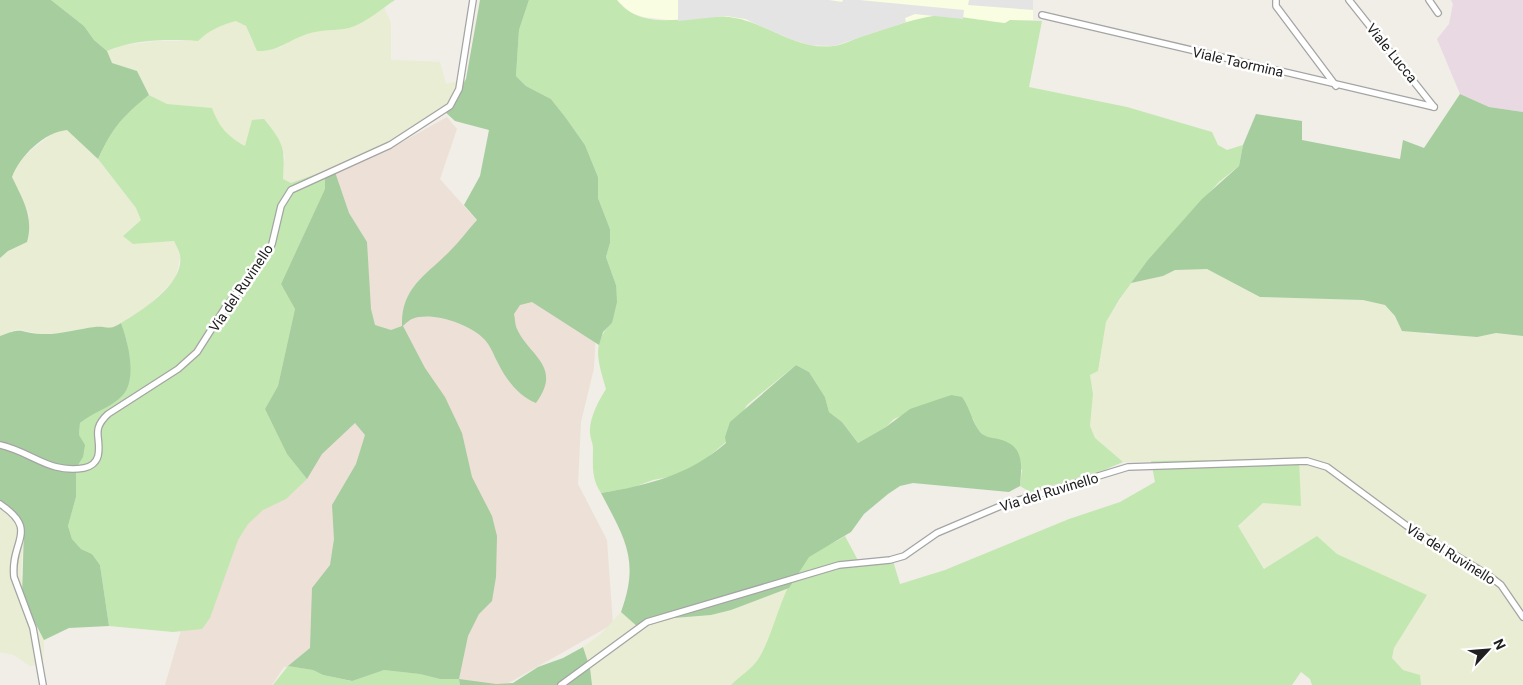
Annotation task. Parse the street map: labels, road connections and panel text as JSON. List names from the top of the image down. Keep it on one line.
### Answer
{"streets":{"street":["Viale Lucca","Viale Taormina","Via del Ruvinello"]},"crossings":[["Viale Lucca","Viale Taormina"]],"north":"top right"}
